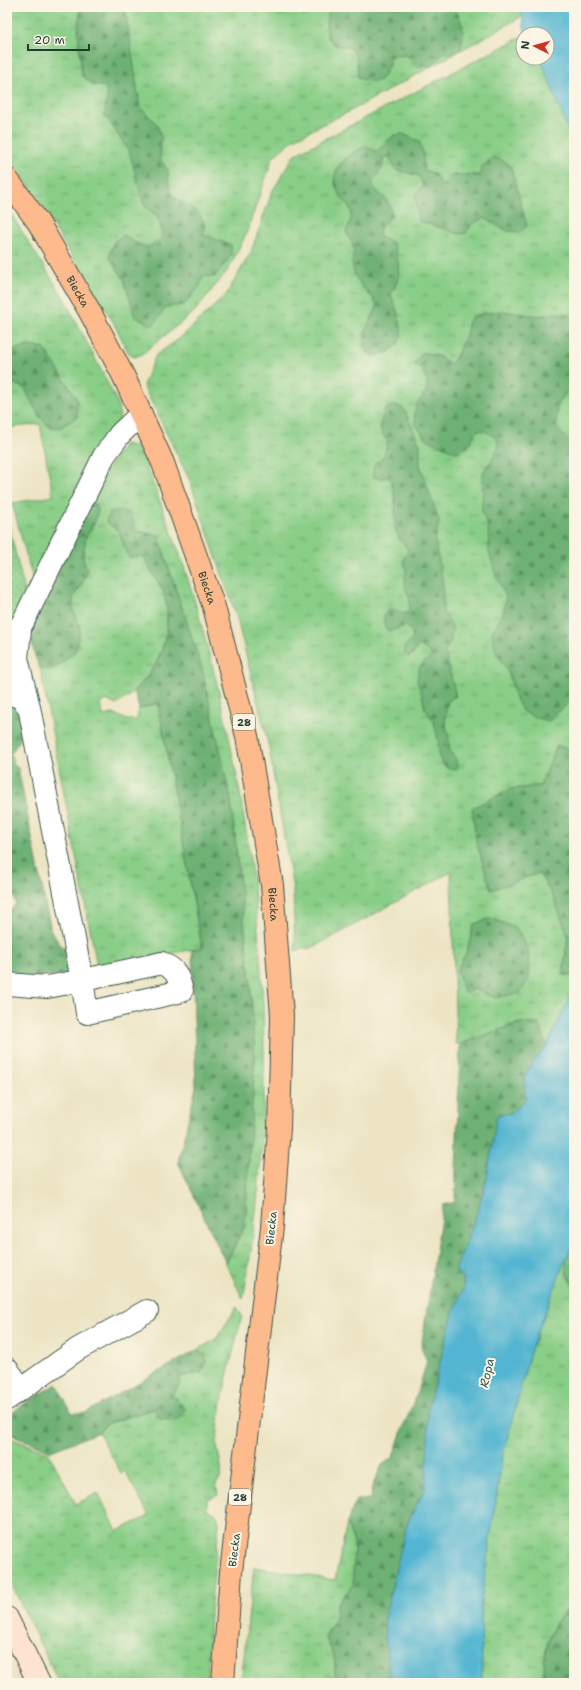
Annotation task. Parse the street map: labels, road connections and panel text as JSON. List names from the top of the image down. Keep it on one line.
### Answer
{"streets":{"main road":["Biecka","28"]},"water":["Ropa"],"scale_bar":"20 m","north":"left"}
